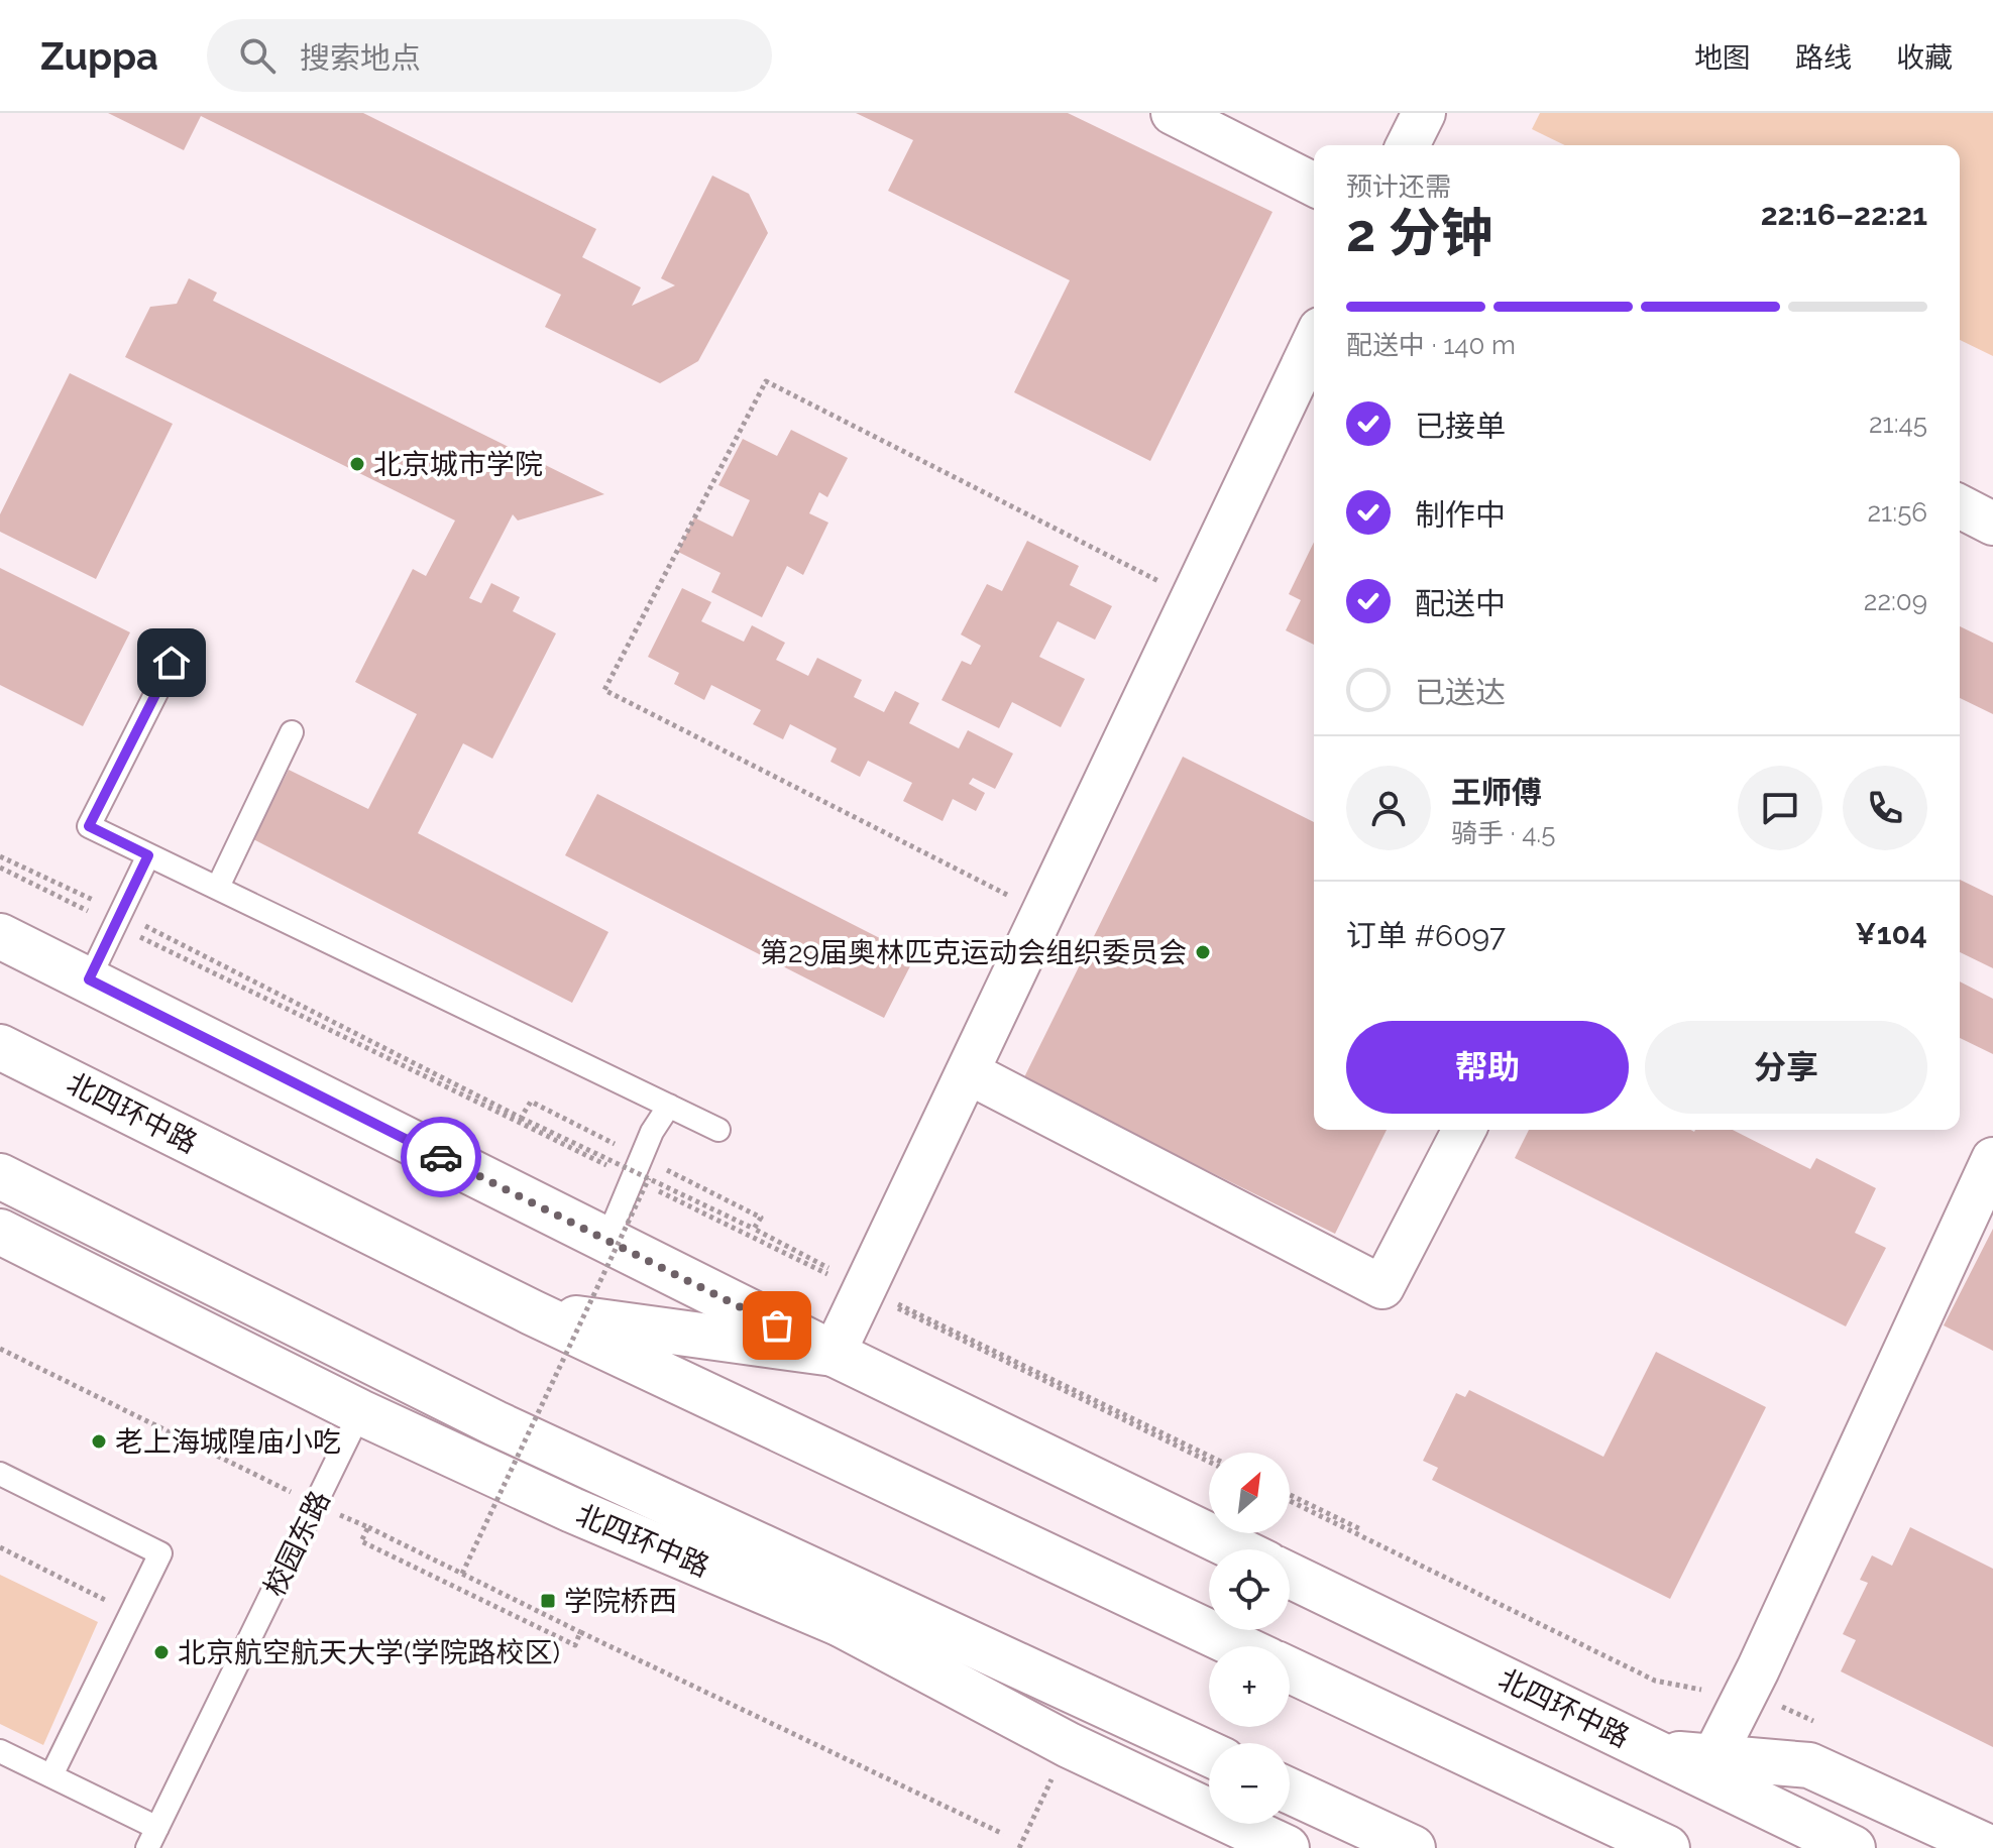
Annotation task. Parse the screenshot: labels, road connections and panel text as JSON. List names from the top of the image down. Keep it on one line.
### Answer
{"streets":{"main road":["北四环中路"],"lane":["校园东路"]},"crossings":[["北四环中路","校园东路"]],"places":{"other":["北京城市学院","第29届奥林匹克运动会组织委员会","老上海城隍庙小吃","北京航空航天大学(学院路校区)"],"transit":["学院桥西"]},"north":"top right","page":{"header":"Zuppa","search":"搜索地点","nav":["地图","路线","收藏"],"heading":["2 分钟","预计还需","22:16–22:21"],"panel":["王师傅","骑手 · 4.5","订单 #6097","¥104"],"bar":"配送中 · 140 m","list":[["已接单","21:45"],["制作中","21:56"],["配送中","22:09"],"已送达"],"buttons":["帮助","分享"],"map_buttons":["+","−"]}}
